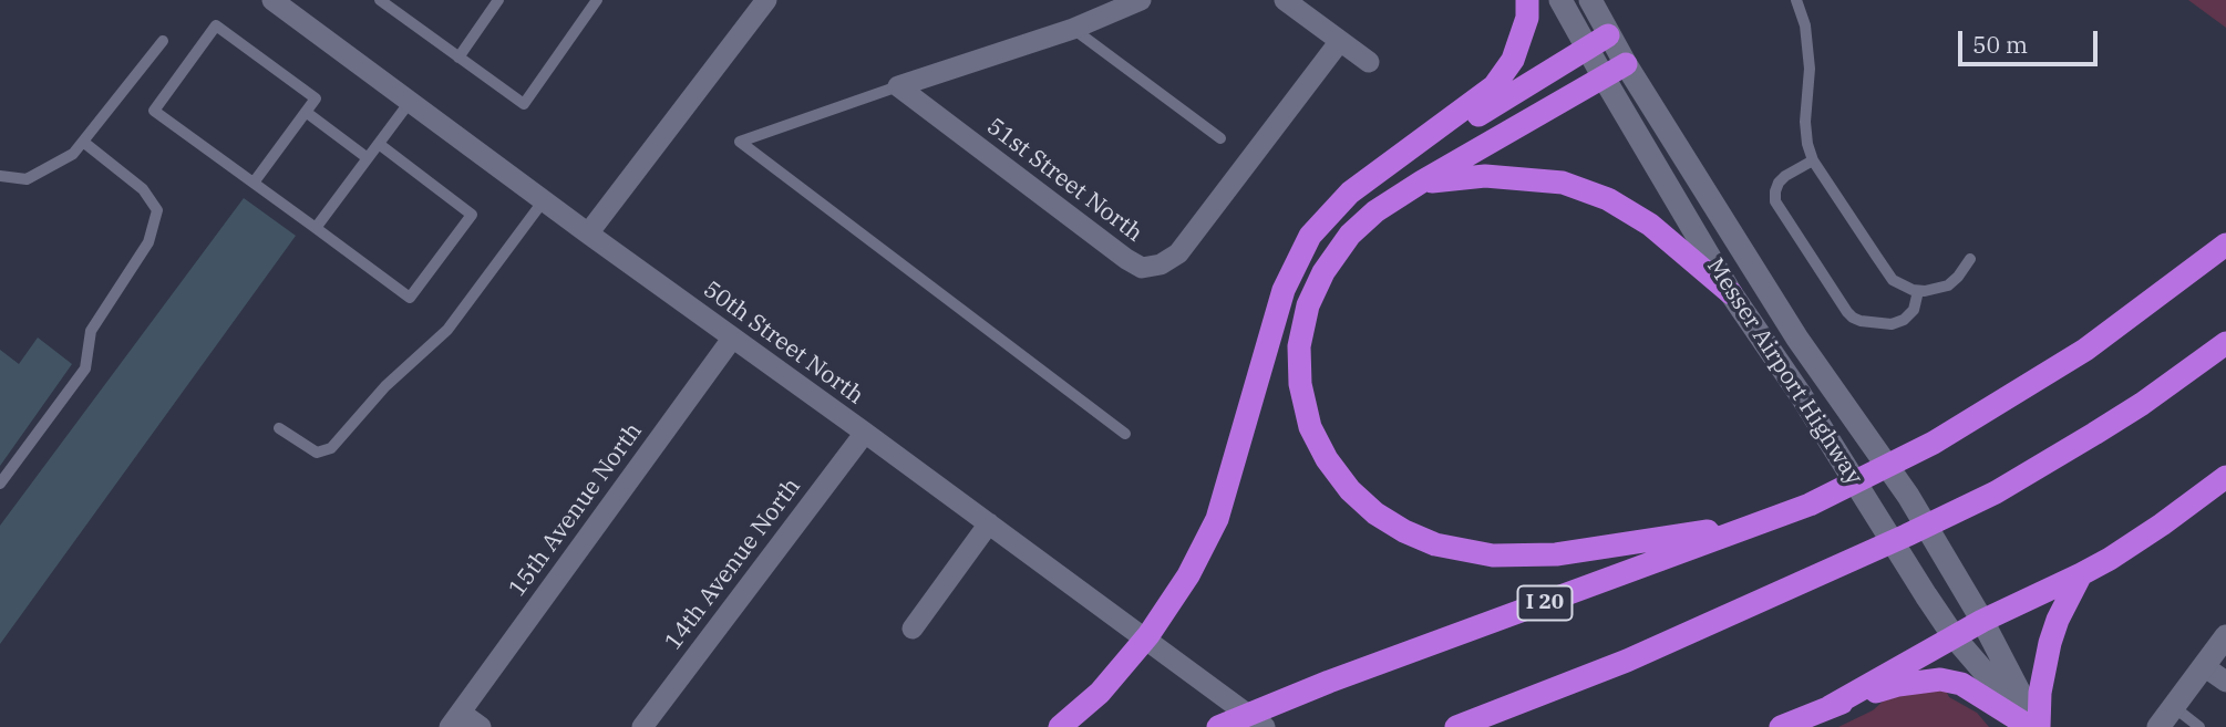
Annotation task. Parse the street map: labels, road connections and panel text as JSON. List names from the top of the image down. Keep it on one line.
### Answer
{"streets":{"highway":["I 20"],"main road":["Messer Airport Highway"],"street":["51st Street North","50th Street North","15th Avenue North","14th Avenue North"]},"crossings":[["50th Street North","15th Avenue North"],["50th Street North","14th Avenue North"]],"scale_bar":"50 m"}
